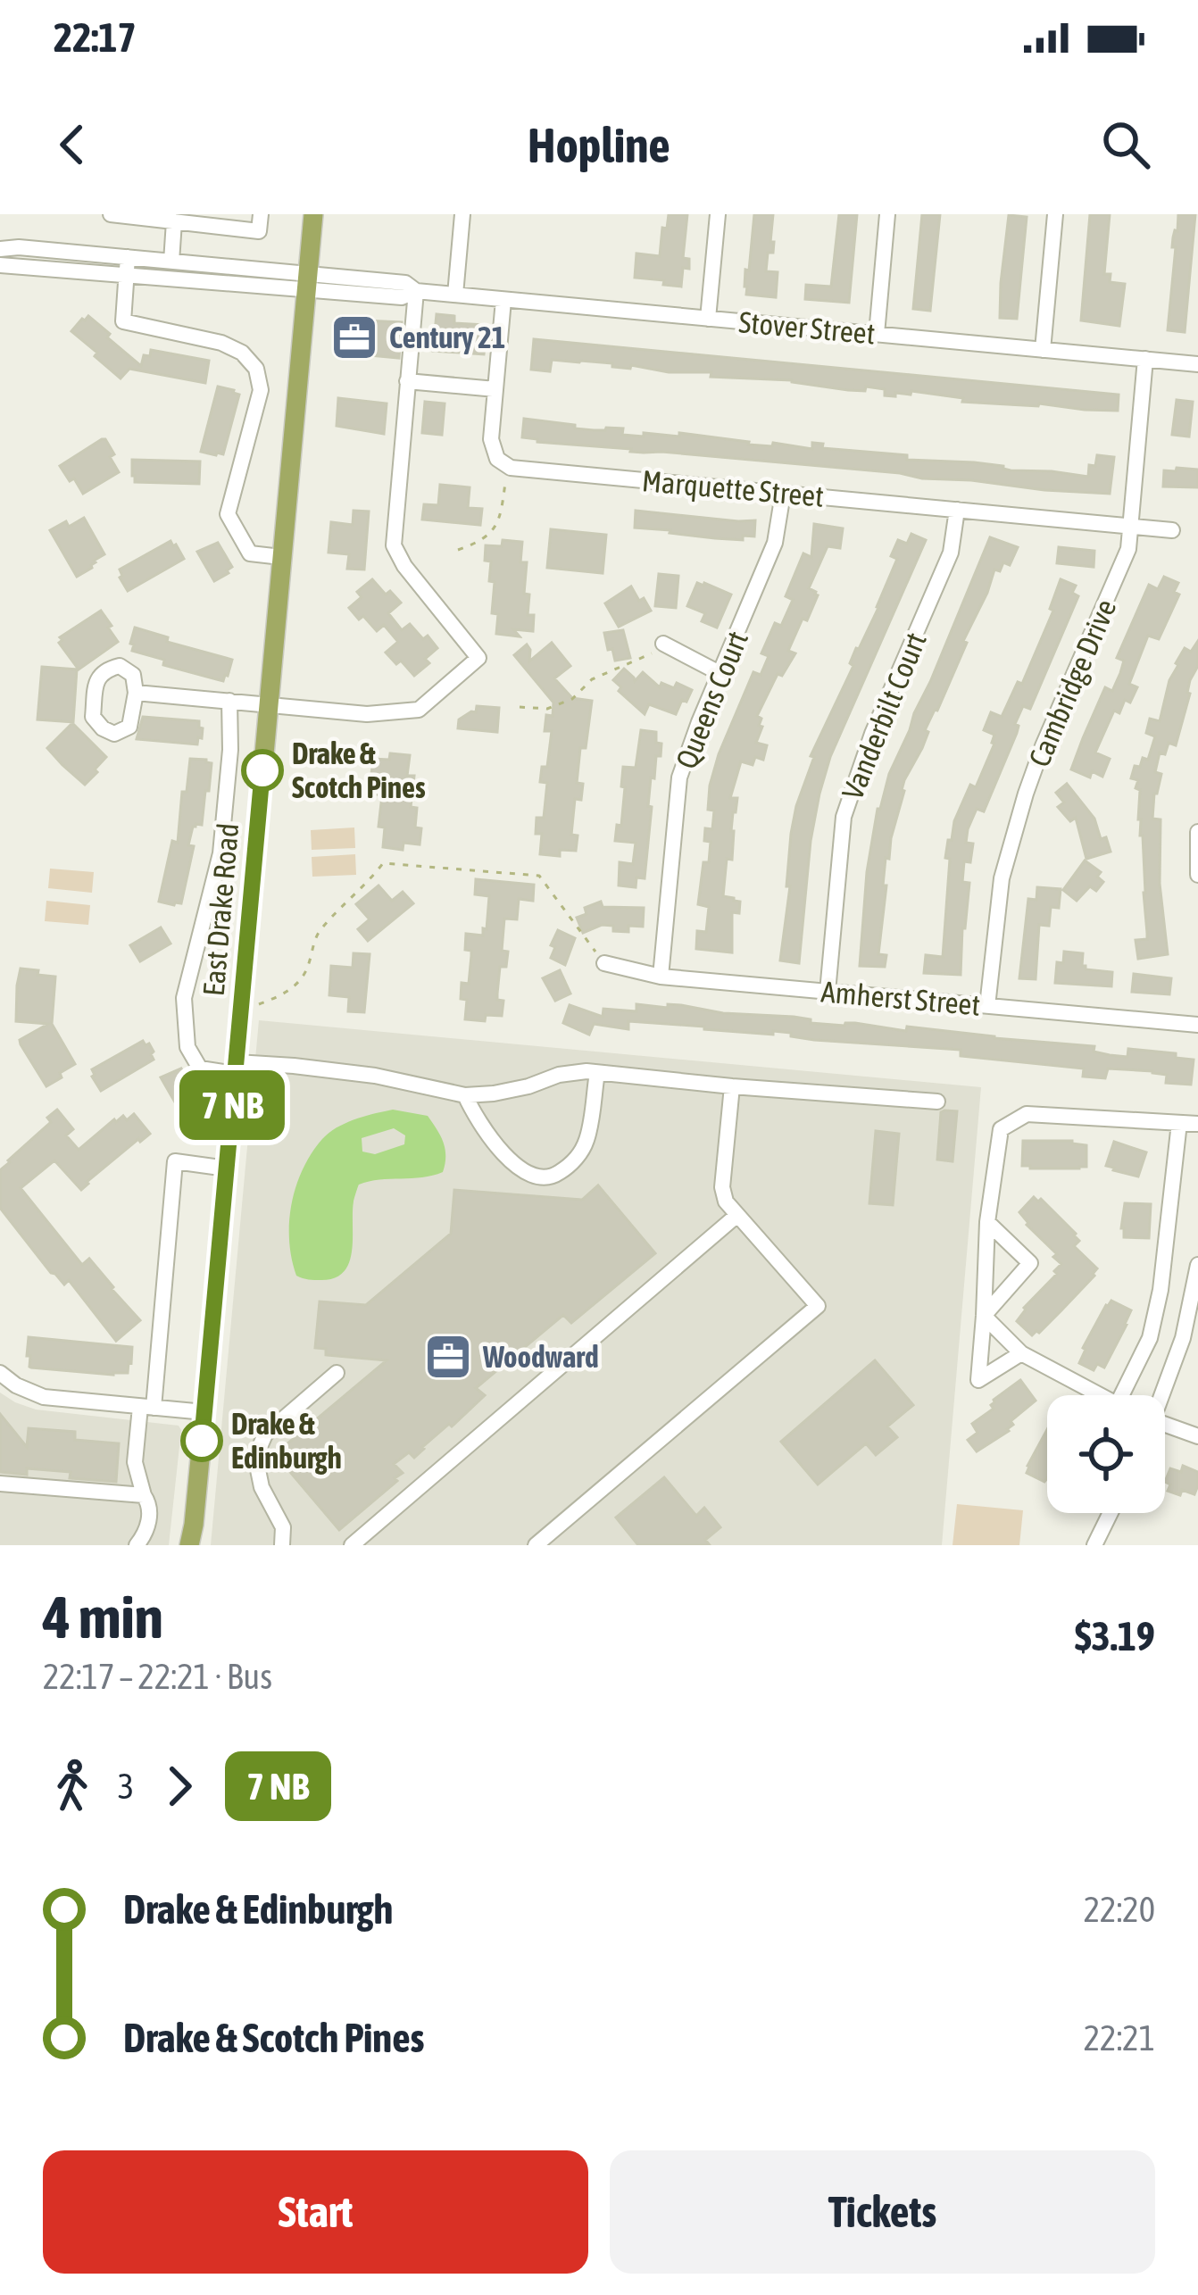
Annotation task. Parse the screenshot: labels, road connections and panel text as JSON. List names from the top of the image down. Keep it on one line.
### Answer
{"streets":{"main road":["East Drake Road"],"street":["Stover Street","Marquette Street","Cambridge Drive","Queens Court","Vanderbilt Court","Amherst Street"]},"crossings":[["Stover Street","Cambridge Drive"],["Stover Street","East Drake Road"],["Marquette Street","Cambridge Drive"],["Marquette Street","Queens Court"],["Marquette Street","Vanderbilt Court"],["Cambridge Drive","Amherst Street"],["Queens Court","Amherst Street"],["Vanderbilt Court","Amherst Street"]],"places":{"office":["Century 21","Woodward"],"other":["Drake & Scotch Pines","Drake & Edinburgh"]},"page":{"status":"22:17","header":"Hopline","on_map":"7 NB","heading":["4 min","22:17 – 22:21 · Bus","$3.19"],"legs":["3","7 NB"],"list":[{"name":"Drake & Edinburgh","value":"22:20"},{"name":"Drake & Scotch Pines","value":"22:21"}],"buttons":["Start","Tickets"]}}
